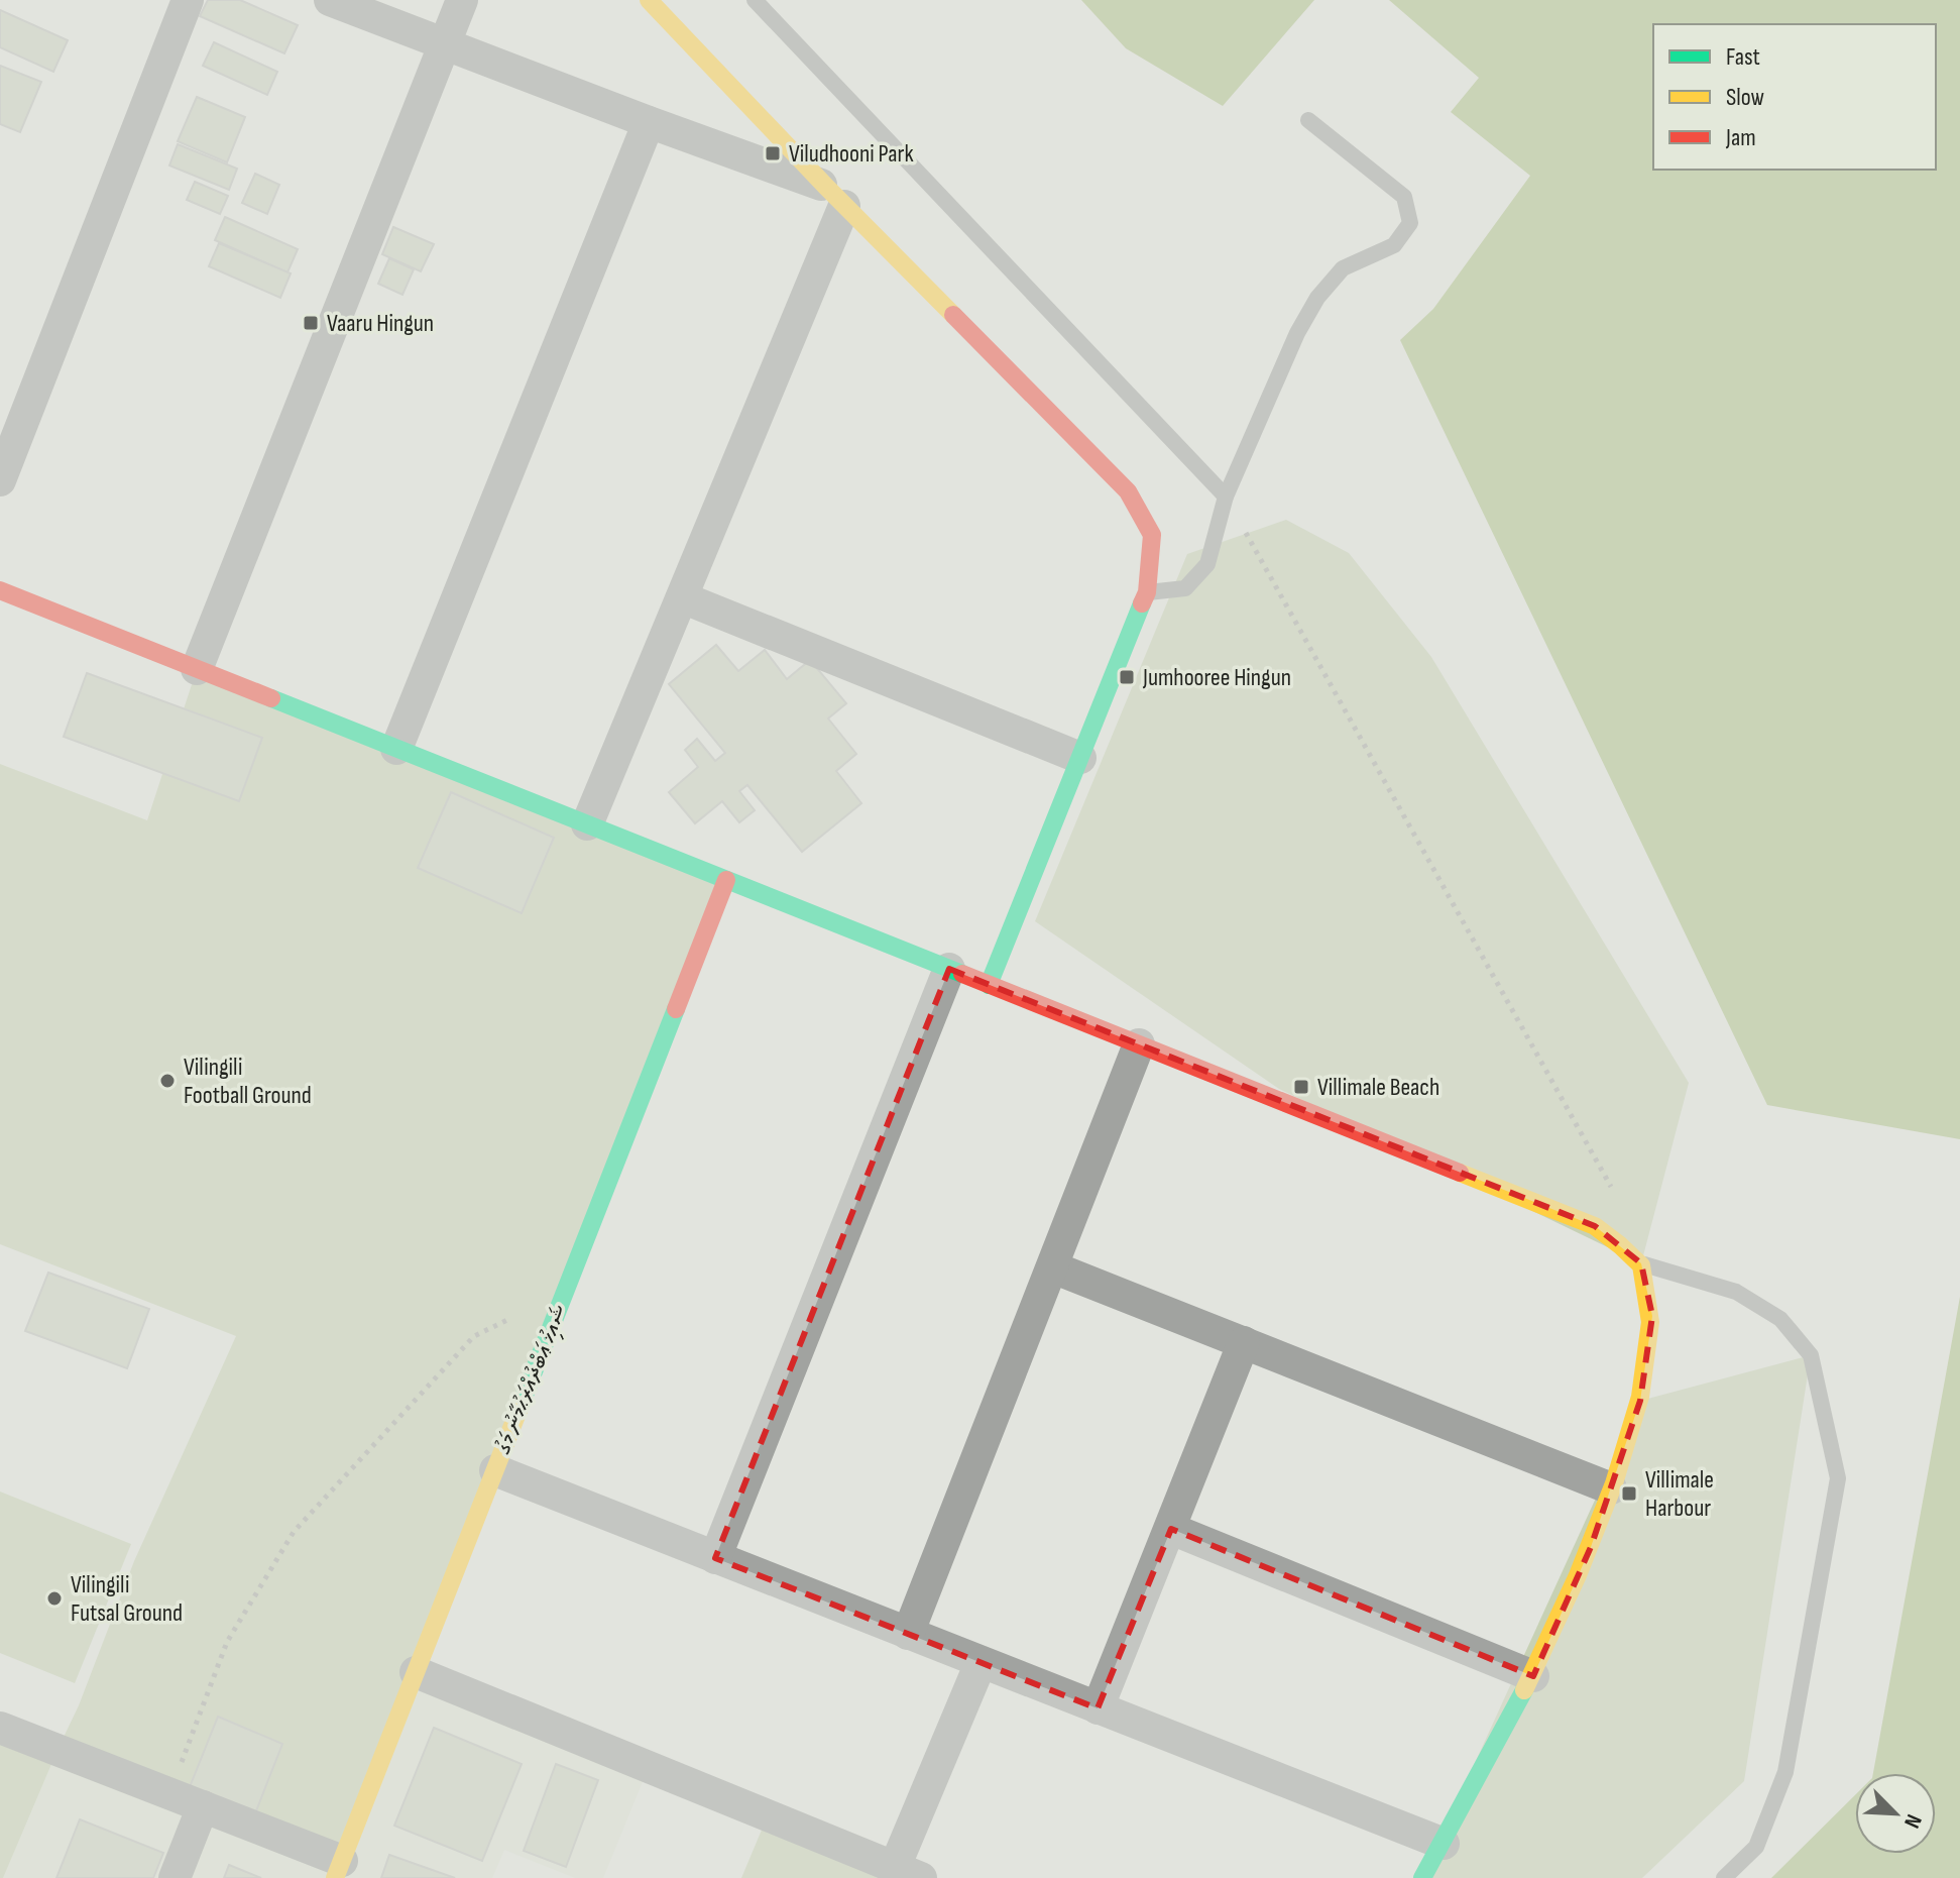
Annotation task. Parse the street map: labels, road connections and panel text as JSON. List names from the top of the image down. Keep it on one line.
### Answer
{"streets":{"street":["ޝައިިޚު ޢަބްދުއްރަޙުމާނު މަގު"]},"places":{"transit":["Viludhooni Park","Vaaru Hingun","Jumhooree Hingun","Villimale Beach","Villimale Harbour"],"other":["Vilingili Football Ground","Vilingili Futsal Ground"]},"legend":["Fast","Slow","Jam"],"north":"bottom right"}
